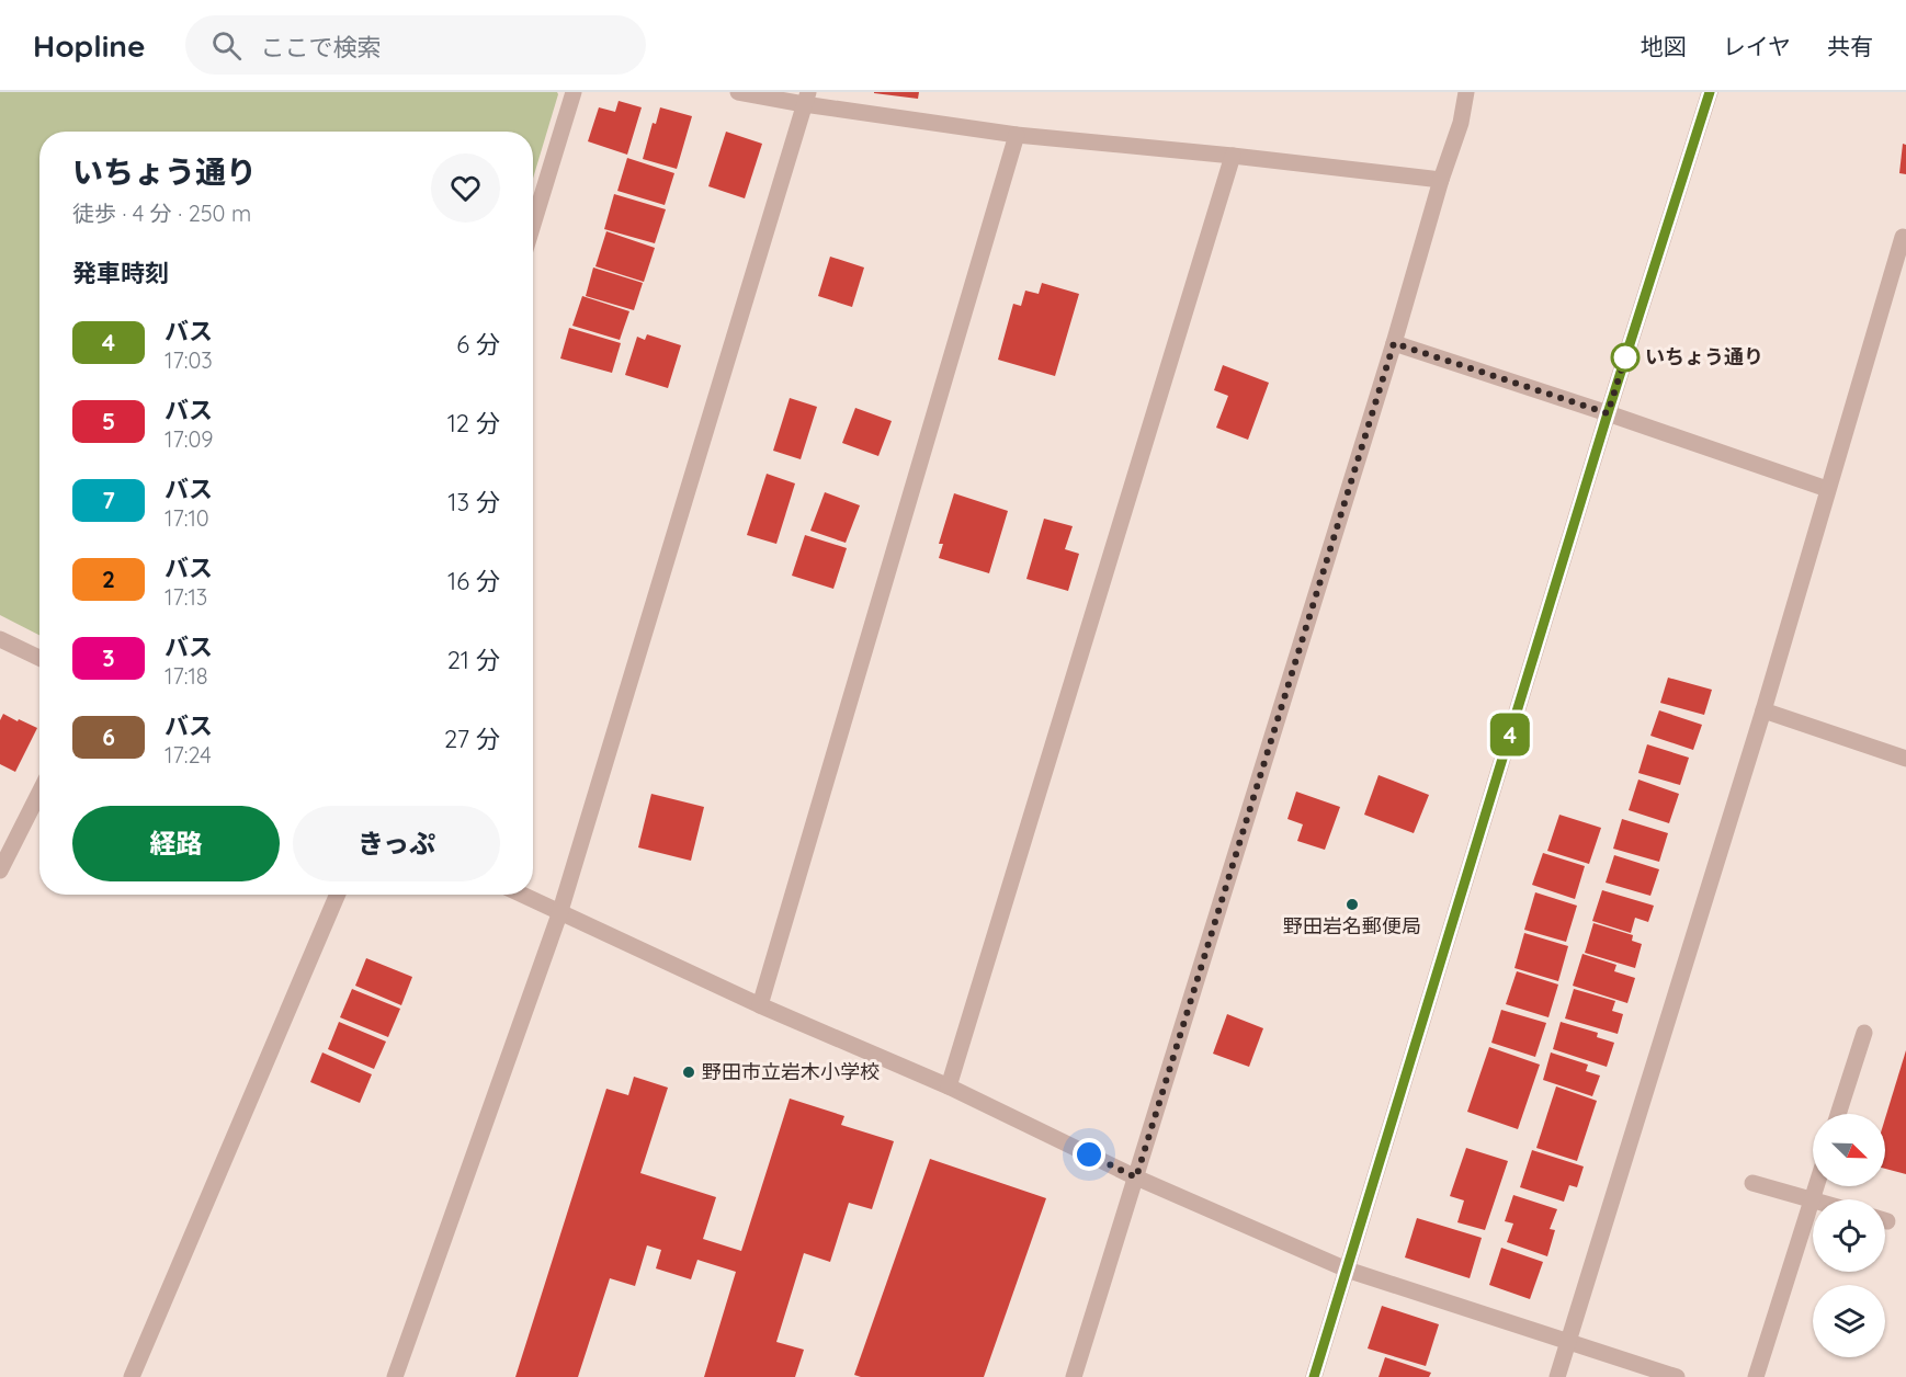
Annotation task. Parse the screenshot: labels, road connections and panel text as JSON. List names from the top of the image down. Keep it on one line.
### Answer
{"places":["いちょう通り","野田岩名郵便局","野田市立岩木小学校"],"lines":["bus line 4"],"north":"bottom right","page":{"header":"Hopline","search":"ここで検索","nav":["地図","レイヤ","共有"],"on_map":"4","heading":[["いちょう通り","徒歩 · 4 分 · 250 m"],"発車時刻"],"list":[{"mark":"4","name":"バス","note":"17:03","value":"6 分"},{"mark":"5","name":"バス","note":"17:09","value":"12 分"},{"mark":"7","name":"バス","note":"17:10","value":"13 分"},{"mark":"2","name":"バス","note":"17:13","value":"16 分"},{"mark":"3","name":"バス","note":"17:18","value":"21 分"},{"mark":"6","name":"バス","note":"17:24","value":"27 分"}],"buttons":["経路","きっぷ"]}}
